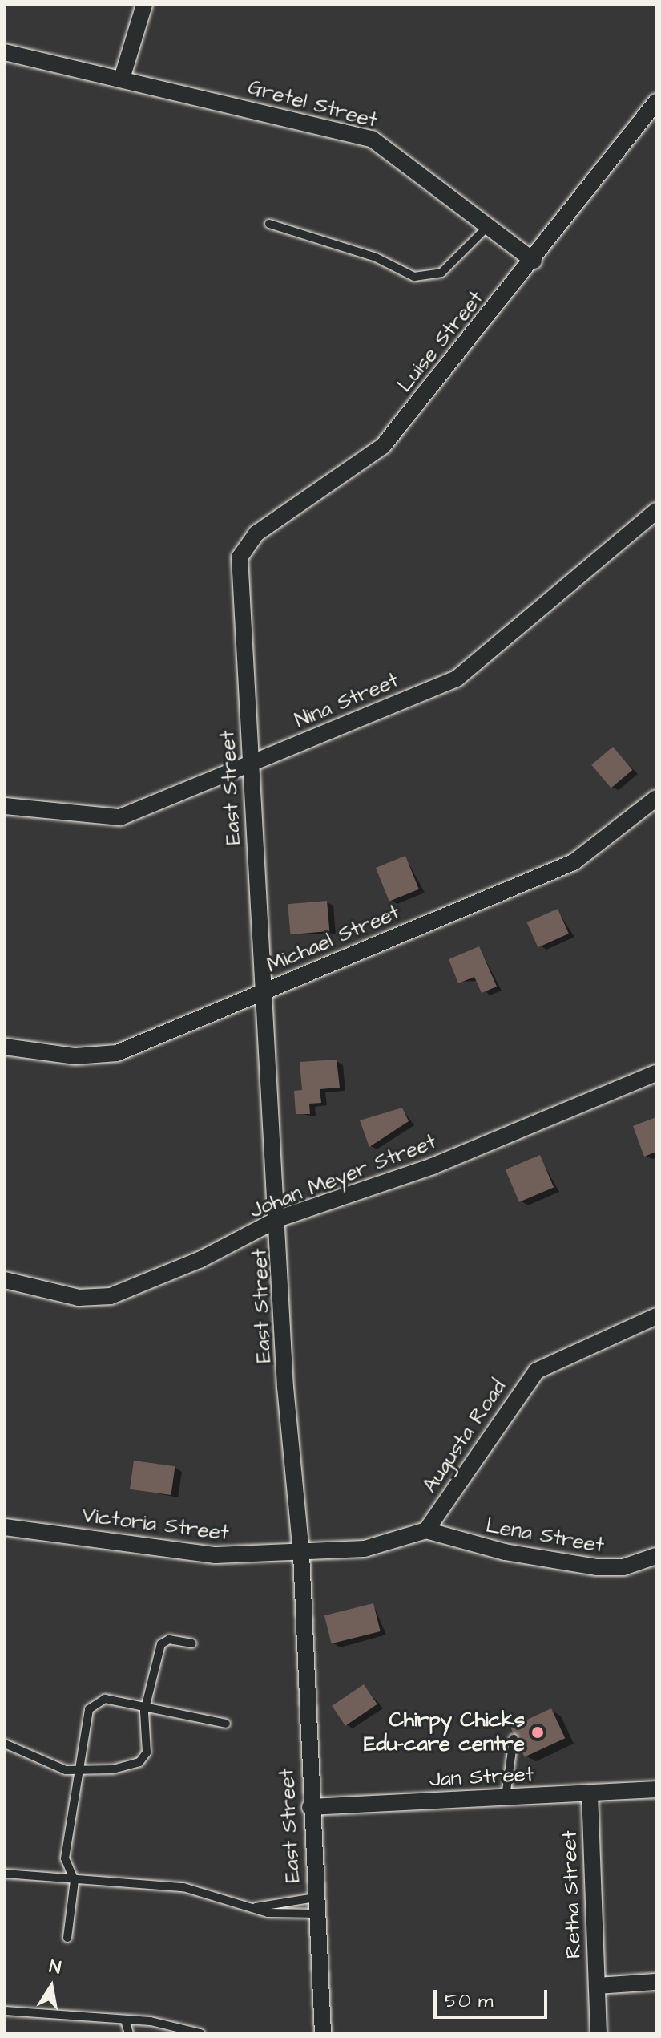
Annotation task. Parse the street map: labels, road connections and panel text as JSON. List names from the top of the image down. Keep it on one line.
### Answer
{"streets":{"street":["Gretel Street","Luise Street","Nina Street","East Street","Michael Street","Johan Meyer Street","Augusta Road","Victoria Street","Lena Street","Jan Street","Retha Street"]},"crossings":[["Gretel Street","Luise Street"],["Luise Street","East Street"],["Nina Street","East Street"],["East Street","Michael Street"],["East Street","Johan Meyer Street"],["East Street","Victoria Street"],["East Street","Jan Street"],["Augusta Road","Lena Street"],["Jan Street","Retha Street"]],"places":["Chirpy Chicks Edu-care centre"],"scale_bar":"50 m","north":"top"}
